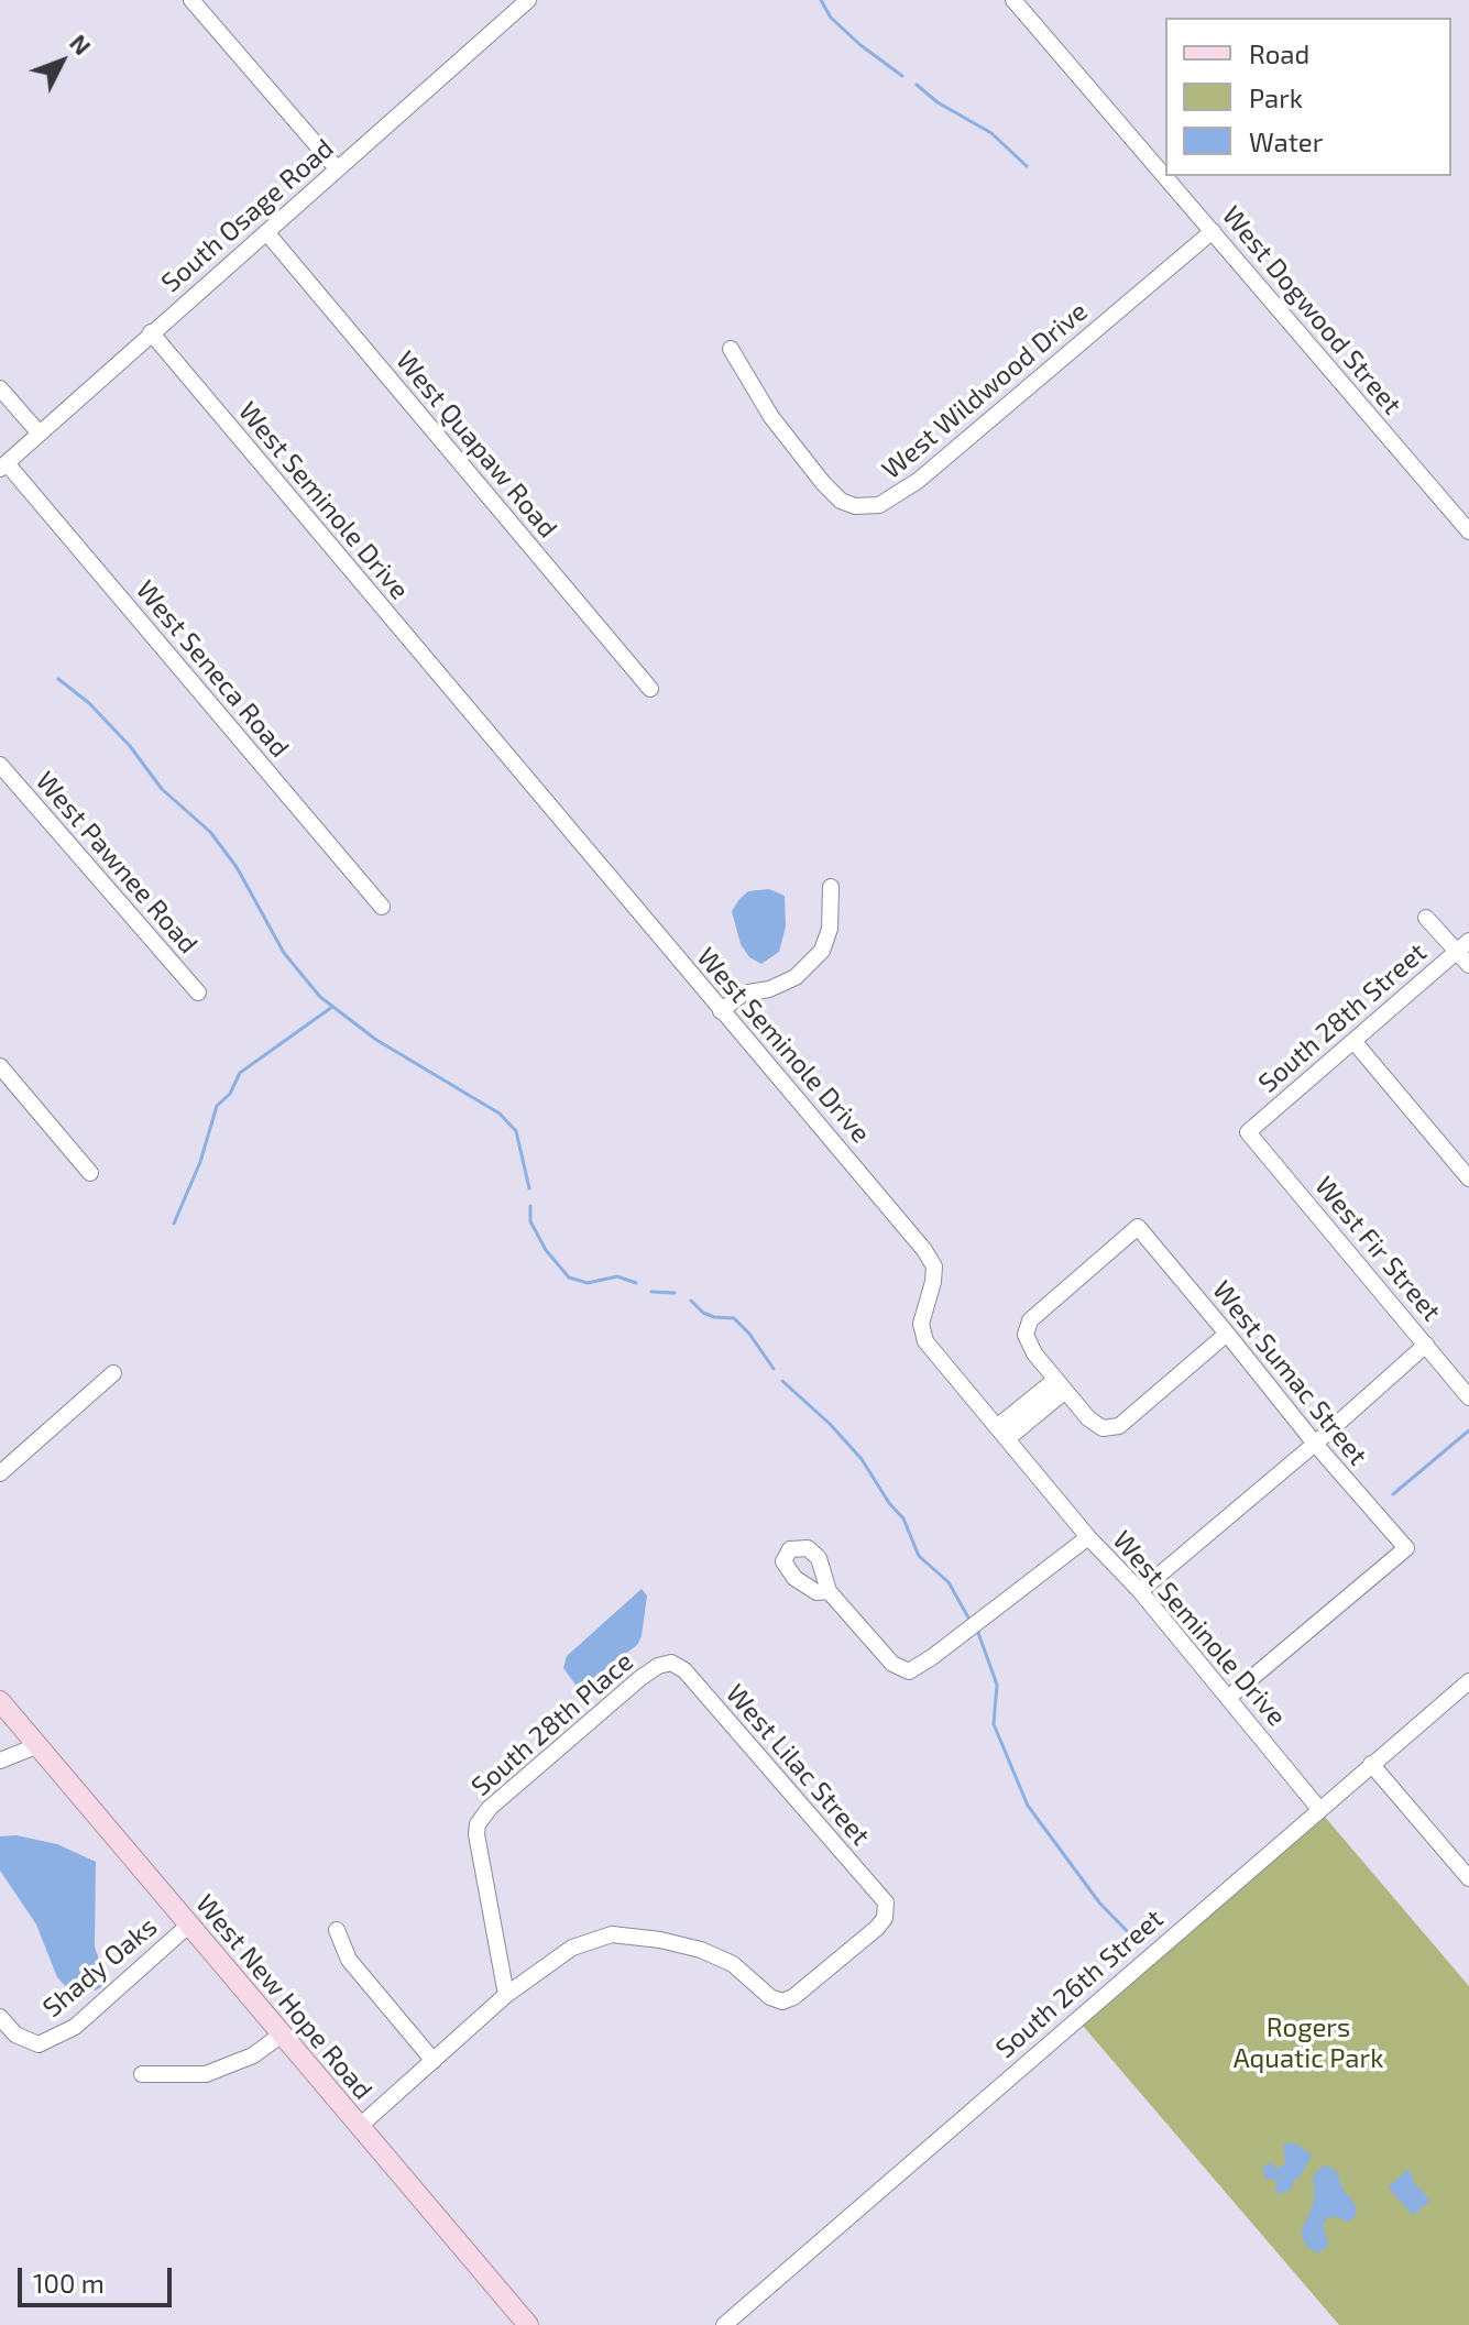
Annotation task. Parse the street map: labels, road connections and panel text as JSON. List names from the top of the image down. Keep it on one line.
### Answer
{"streets":{"main road":["West New Hope Road"],"street":["South Osage Road","West Dogwood Street","West Wildwood Drive","West Quapaw Road","West Seminole Drive","West Seneca Road","West Pawnee Road","South 28th Street","West Fir Street","West Sumac Street","South 28th Place","West Lilac Street","Shady Oaks","South 26th Street"]},"crossings":[["South Osage Road","West Quapaw Road"],["South Osage Road","West Seminole Drive"],["South Osage Road","West Seneca Road"],["West Dogwood Street","West Wildwood Drive"],["West Seminole Drive","West Sumac Street"],["West Seminole Drive","South 26th Street"],["South 28th Street","West Fir Street"],["South 28th Place","West Lilac Street"],["Shady Oaks","West New Hope Road"]],"parks":["Rogers Aquatic Park"],"legend":["Road","Park","Water"],"scale_bar":"100 m","north":"top right"}
